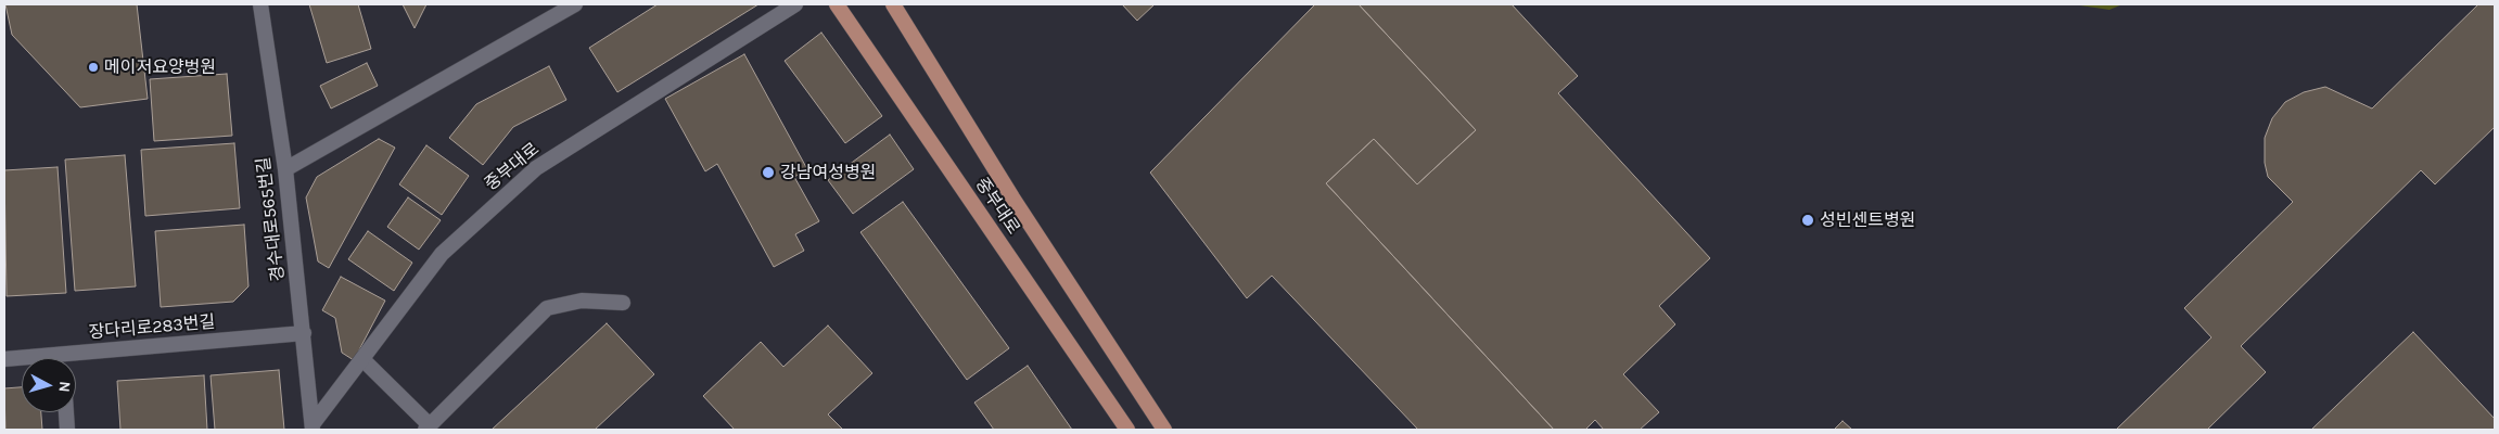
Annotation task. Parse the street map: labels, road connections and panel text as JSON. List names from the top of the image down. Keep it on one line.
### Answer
{"streets":{"main road":["중부대로"],"street":["경수대로565번길","장다리로283번길"]},"crossings":[["중부대로","경수대로565번길"],["경수대로565번길","장다리로283번길"]],"places":["메이저요양벙원","강남여성병원","성빈센트병원"],"north":"right"}
